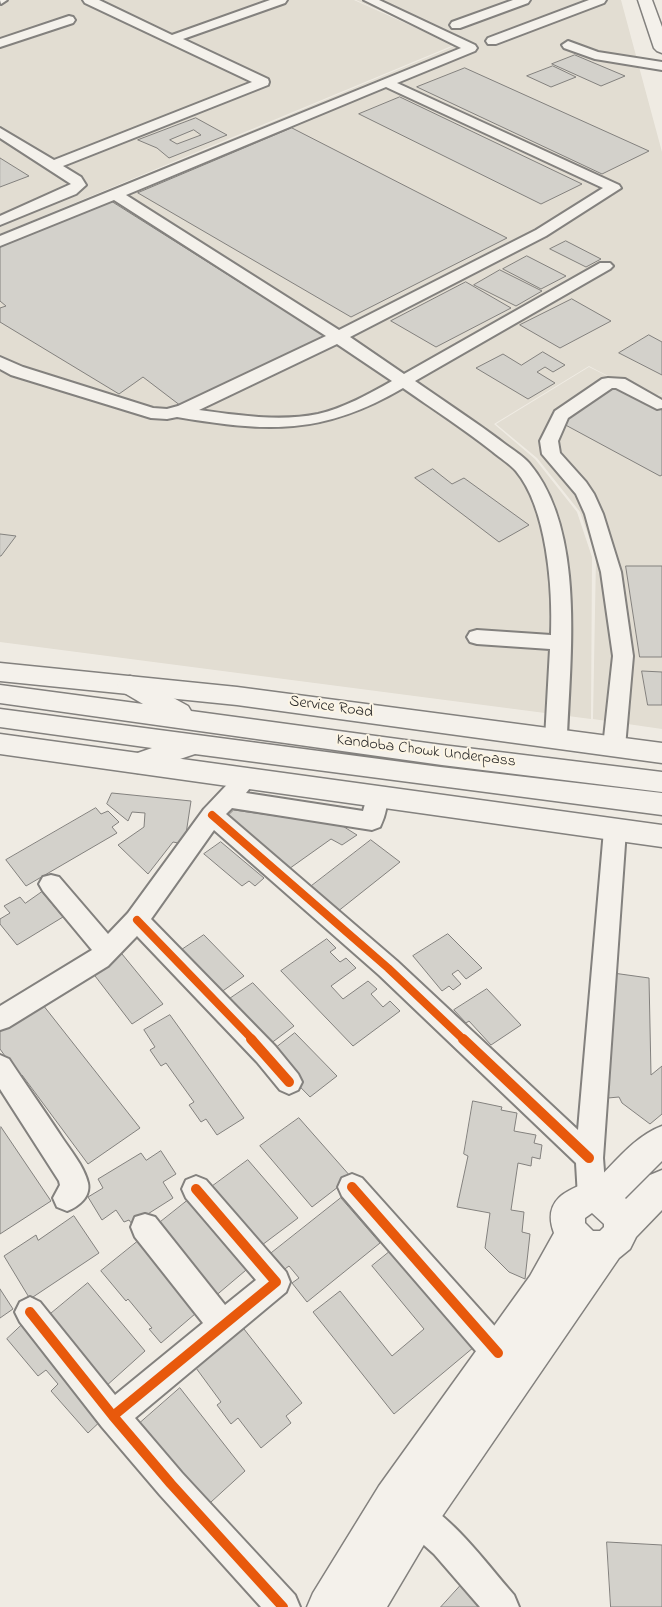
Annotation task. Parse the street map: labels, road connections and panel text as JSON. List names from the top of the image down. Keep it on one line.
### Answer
{"streets":{"main road":["Service Road","Kandoba Chowk Underpass"]}}
